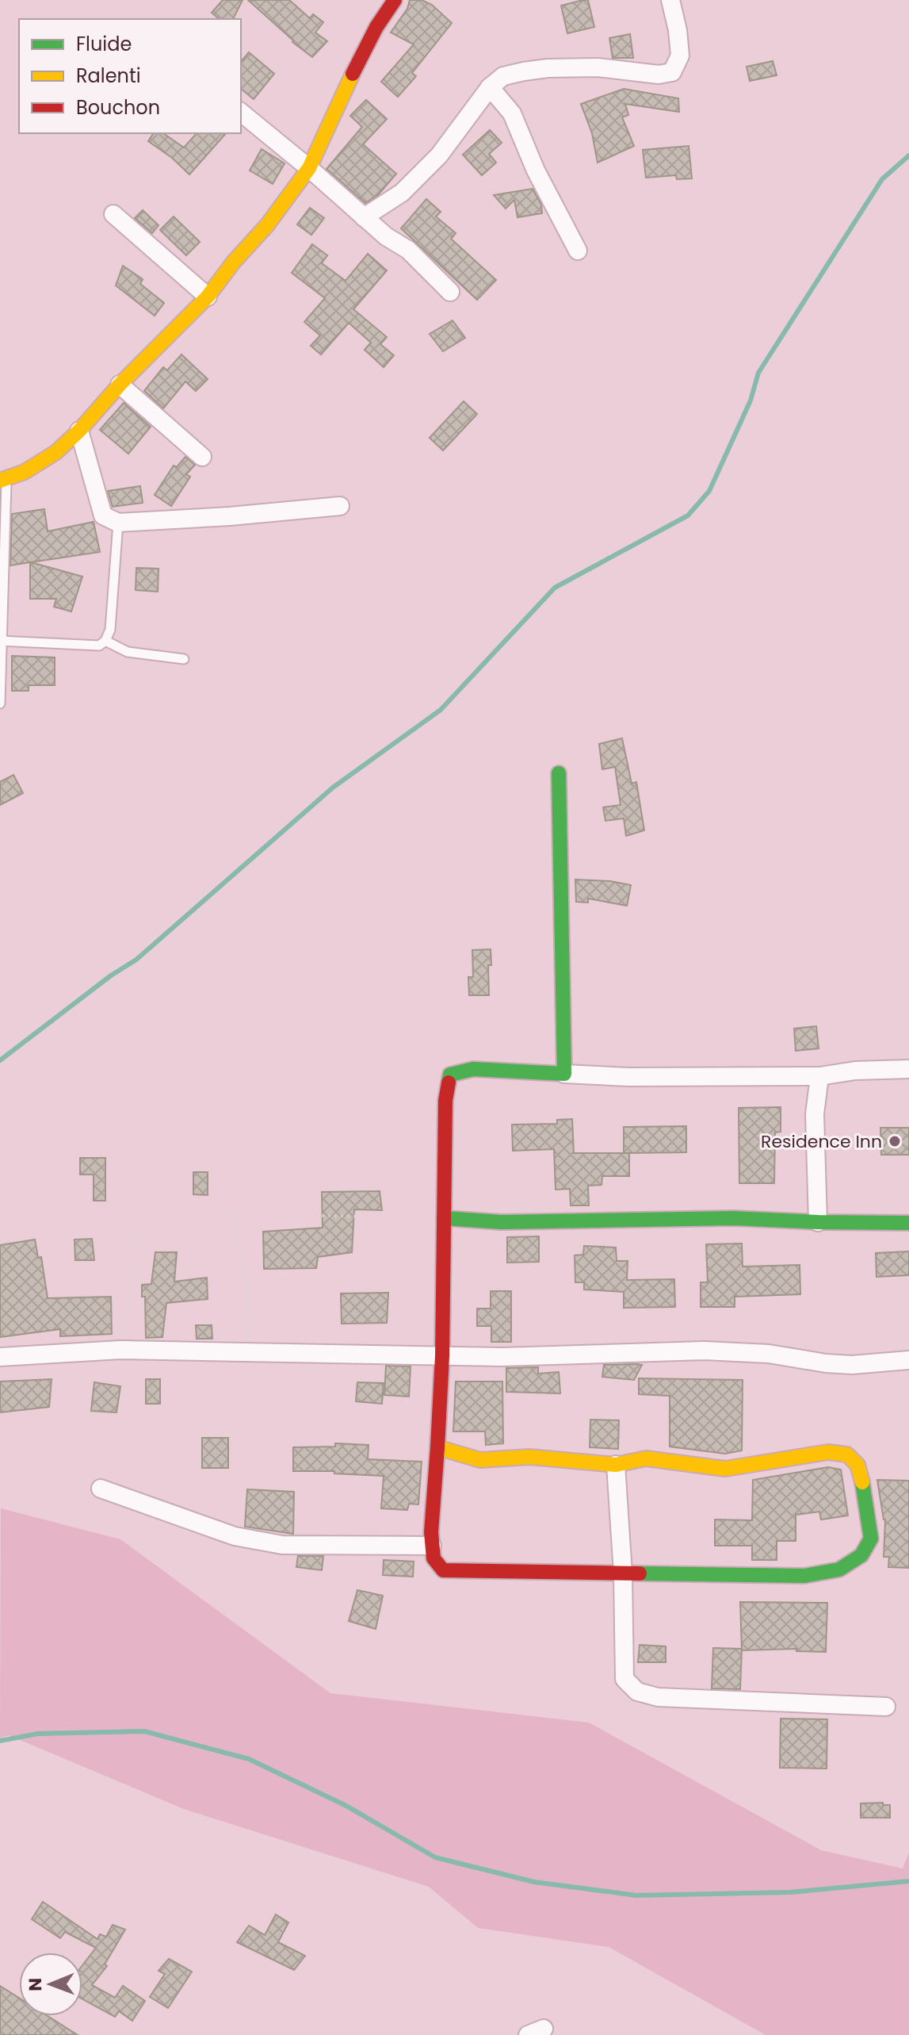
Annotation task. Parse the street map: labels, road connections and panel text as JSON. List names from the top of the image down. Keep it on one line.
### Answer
{"places":["Residence Inn"],"legend":["Fluide","Ralenti","Bouchon"],"north":"left"}
